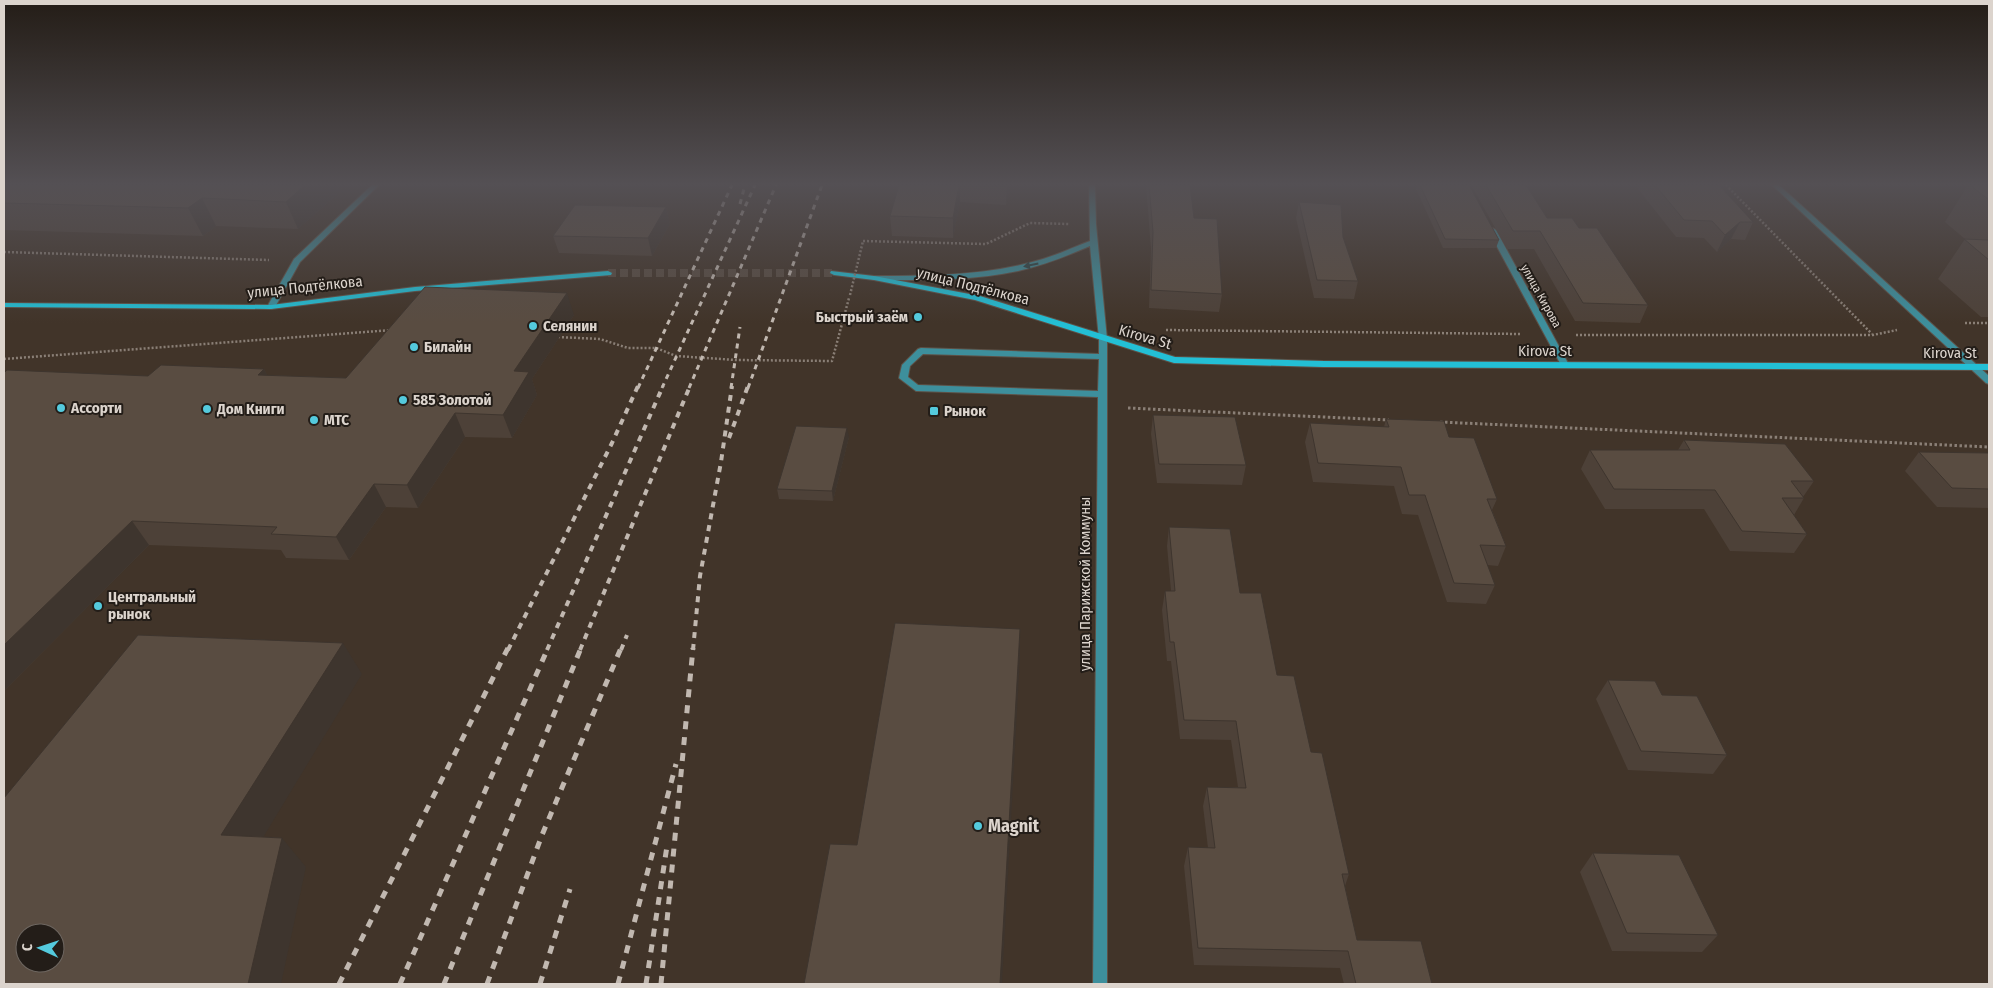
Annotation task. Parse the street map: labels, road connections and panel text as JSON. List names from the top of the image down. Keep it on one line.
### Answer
{"streets":{"main road":["улица Подтёлкова","Kirova St"],"street":["улица Кирова","улица Парижской Коммуны"]},"crossings":[["улица Подтёлкова","Kirova St"],["улица Подтёлкова","улица Парижской Коммуны"],["улица Кирова","Kirova St"],["Kirova St","улица Парижской Коммуны"]],"places":{"other":["Быстрый заём","Селянин","Билайн","585 Золотой","Ассорти","Дом Книги","МТС","Центральный рынок","Magnit"],"transit":["Рынок"]},"north":"left"}
